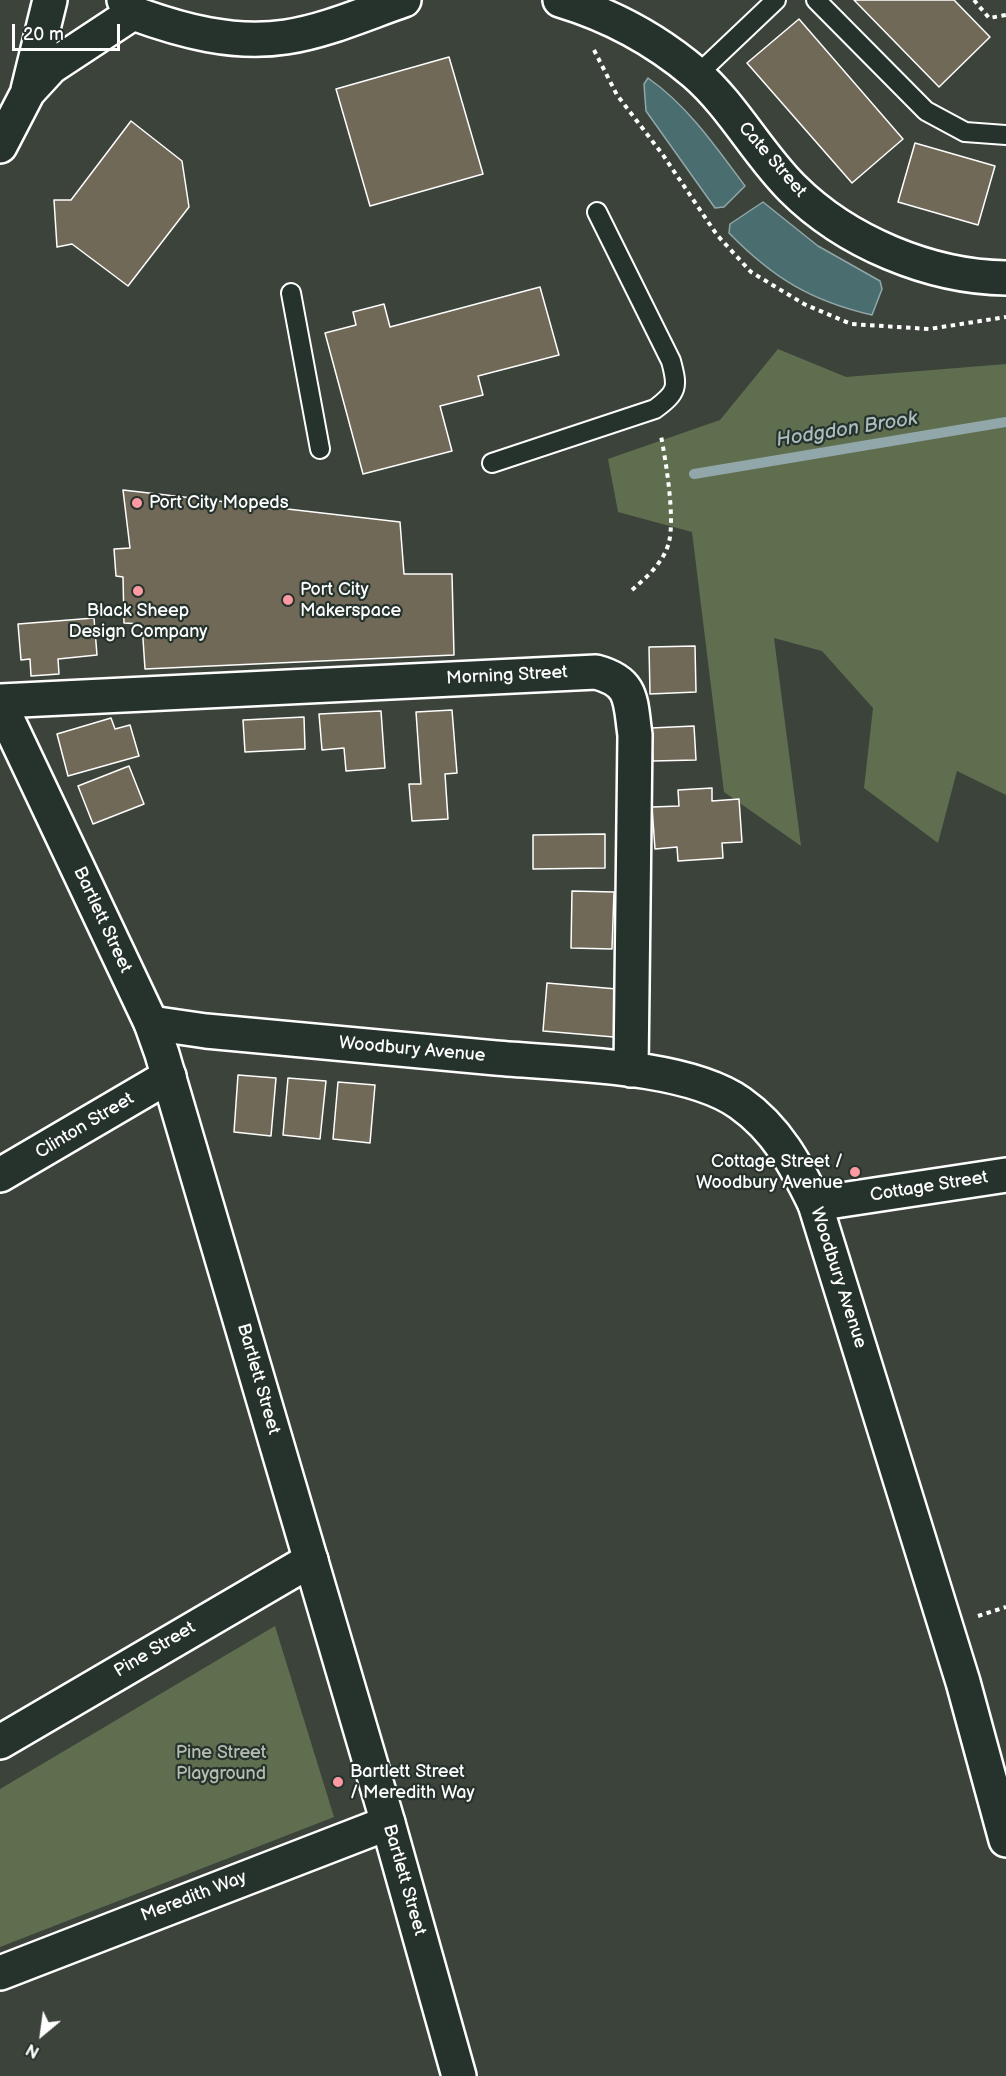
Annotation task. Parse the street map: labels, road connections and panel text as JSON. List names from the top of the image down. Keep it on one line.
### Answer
{"streets":{"street":["Cate Street","Morning Street","Bartlett Street","Woodbury Avenue","Clinton Street","Cottage Street","Pine Street","Meredith Way"]},"crossings":[["Morning Street","Bartlett Street"],["Morning Street","Woodbury Avenue"],["Bartlett Street","Woodbury Avenue"],["Bartlett Street","Clinton Street"],["Bartlett Street","Pine Street"],["Bartlett Street","Meredith Way"],["Woodbury Avenue","Cottage Street"]],"water":["Hodgdon Brook"],"parks":["Pine Street Playground"],"places":["Port City Mopeds","Black Sheep Design Company","Port City Makerspace","Cottage Street / Woodbury Avenue","Bartlett Street / Meredith Way"],"scale_bar":"20 m","north":"bottom left"}
